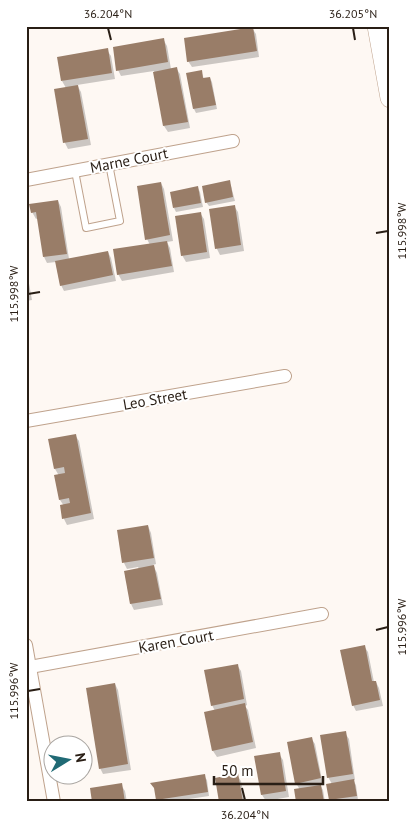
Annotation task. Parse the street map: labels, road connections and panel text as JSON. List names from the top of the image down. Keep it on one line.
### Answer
{"streets":{"street":["Marne Court","Leo Street","Karen Court"]},"scale_bar":"50 m","north":"right","coordinates":["36.204°N","36.205°N","115.998°W","115.996°W"]}
